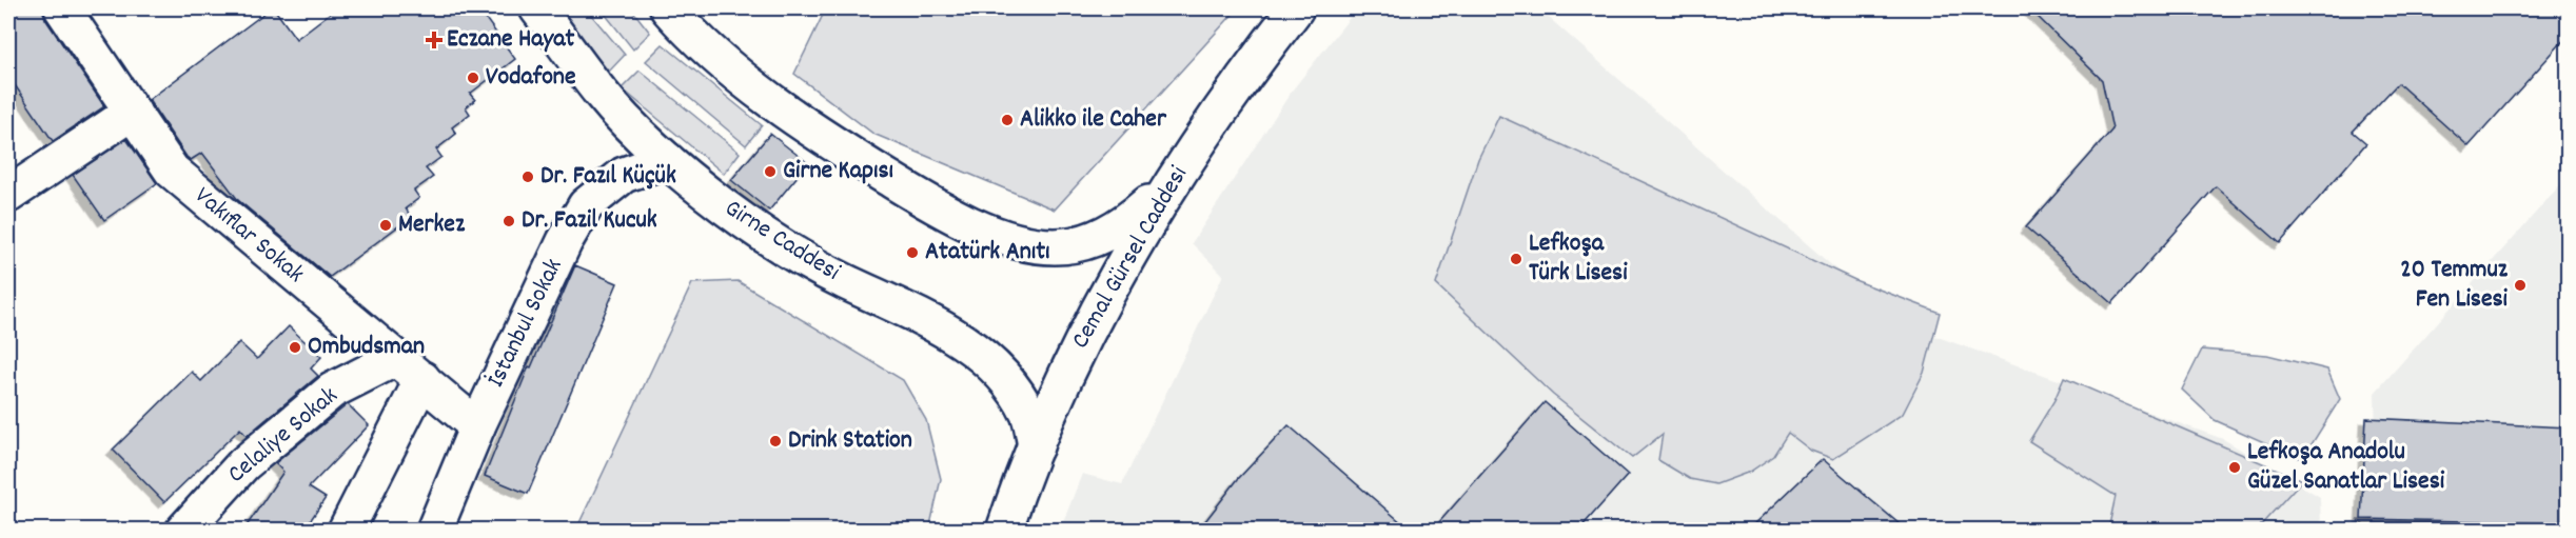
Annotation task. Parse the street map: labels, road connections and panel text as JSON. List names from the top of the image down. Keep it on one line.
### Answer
{"streets":{"street":["Vakıflar Sokak","Girne Caddesi","Cemal Gürsel Caddesi","İstanbul Sokak","Celaliye Sokak"]},"crossings":[["Vakıflar Sokak","İstanbul Sokak"],["Vakıflar Sokak","Celaliye Sokak"],["Girne Caddesi","Cemal Gürsel Caddesi"],["Girne Caddesi","İstanbul Sokak"]],"places":{"health":["Eczane Hayat"],"other":["Vodafone","Alikko ile Caher","Girne Kapısı","Dr. Fazıl Küçük","Dr. Fazil Kucuk","Merkez","Atatürk Anıtı","Lefkoşa Türk Lisesi","20 Temmuz Fen Lisesi","Ombudsman","Drink Station","Lefkoşa Anadolu Güzel Sanatlar Lisesi"]}}
